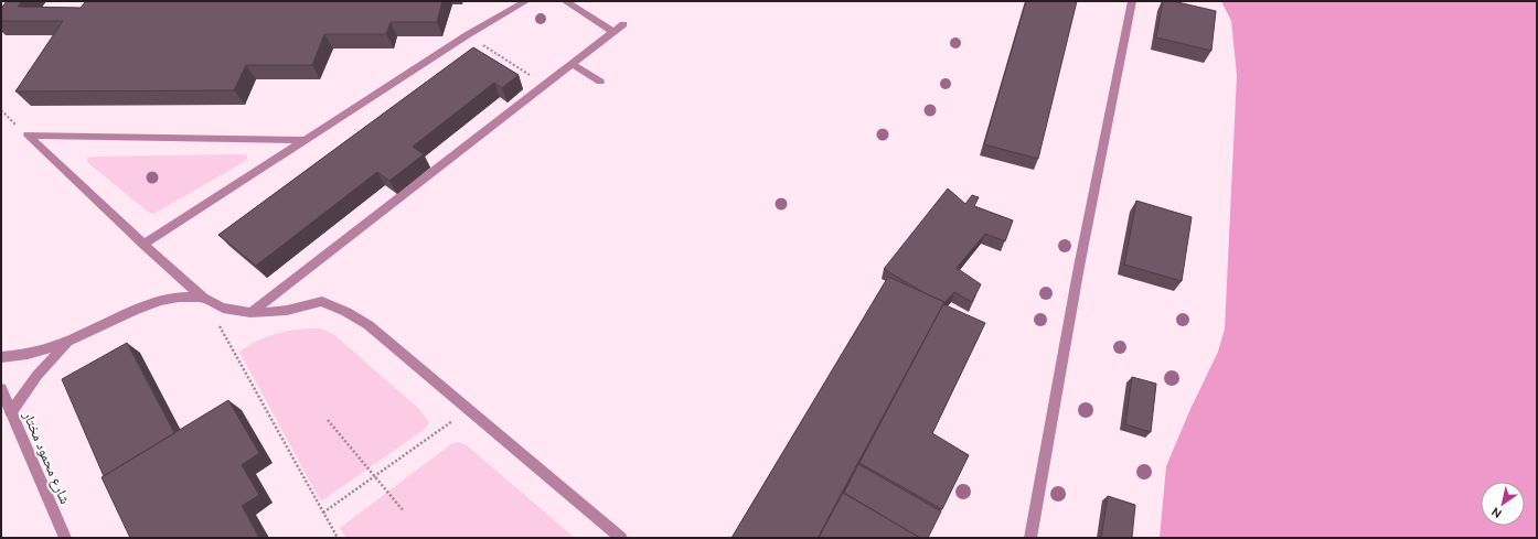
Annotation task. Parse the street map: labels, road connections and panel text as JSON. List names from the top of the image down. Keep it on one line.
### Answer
{"streets":{"street":["شارع محمود مختار"]},"north":"bottom left"}
